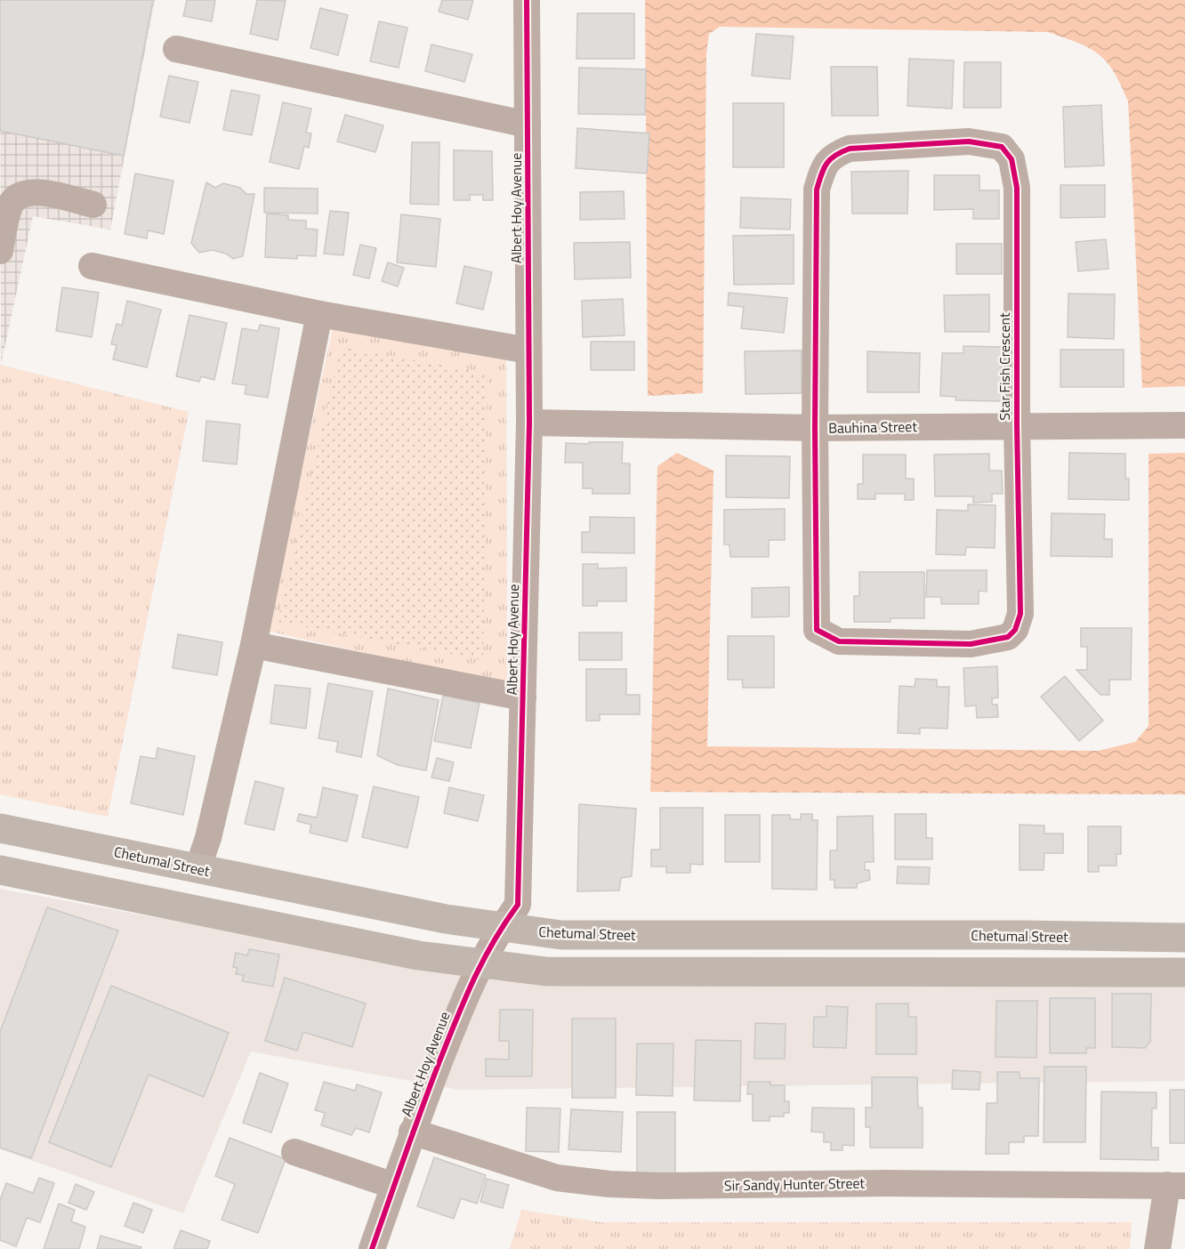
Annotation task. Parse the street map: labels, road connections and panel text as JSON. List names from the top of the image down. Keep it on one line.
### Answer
{"streets":{"highway":["Chetumal Street"],"street":["Albert Hoy Avenue","Star Fish Crescent","Bauhina Street","Sir Sandy Hunter Street"]},"crossings":[["Albert Hoy Avenue","Bauhina Street"],["Albert Hoy Avenue","Chetumal Street"],["Albert Hoy Avenue","Sir Sandy Hunter Street"],["Star Fish Crescent","Bauhina Street"]]}
